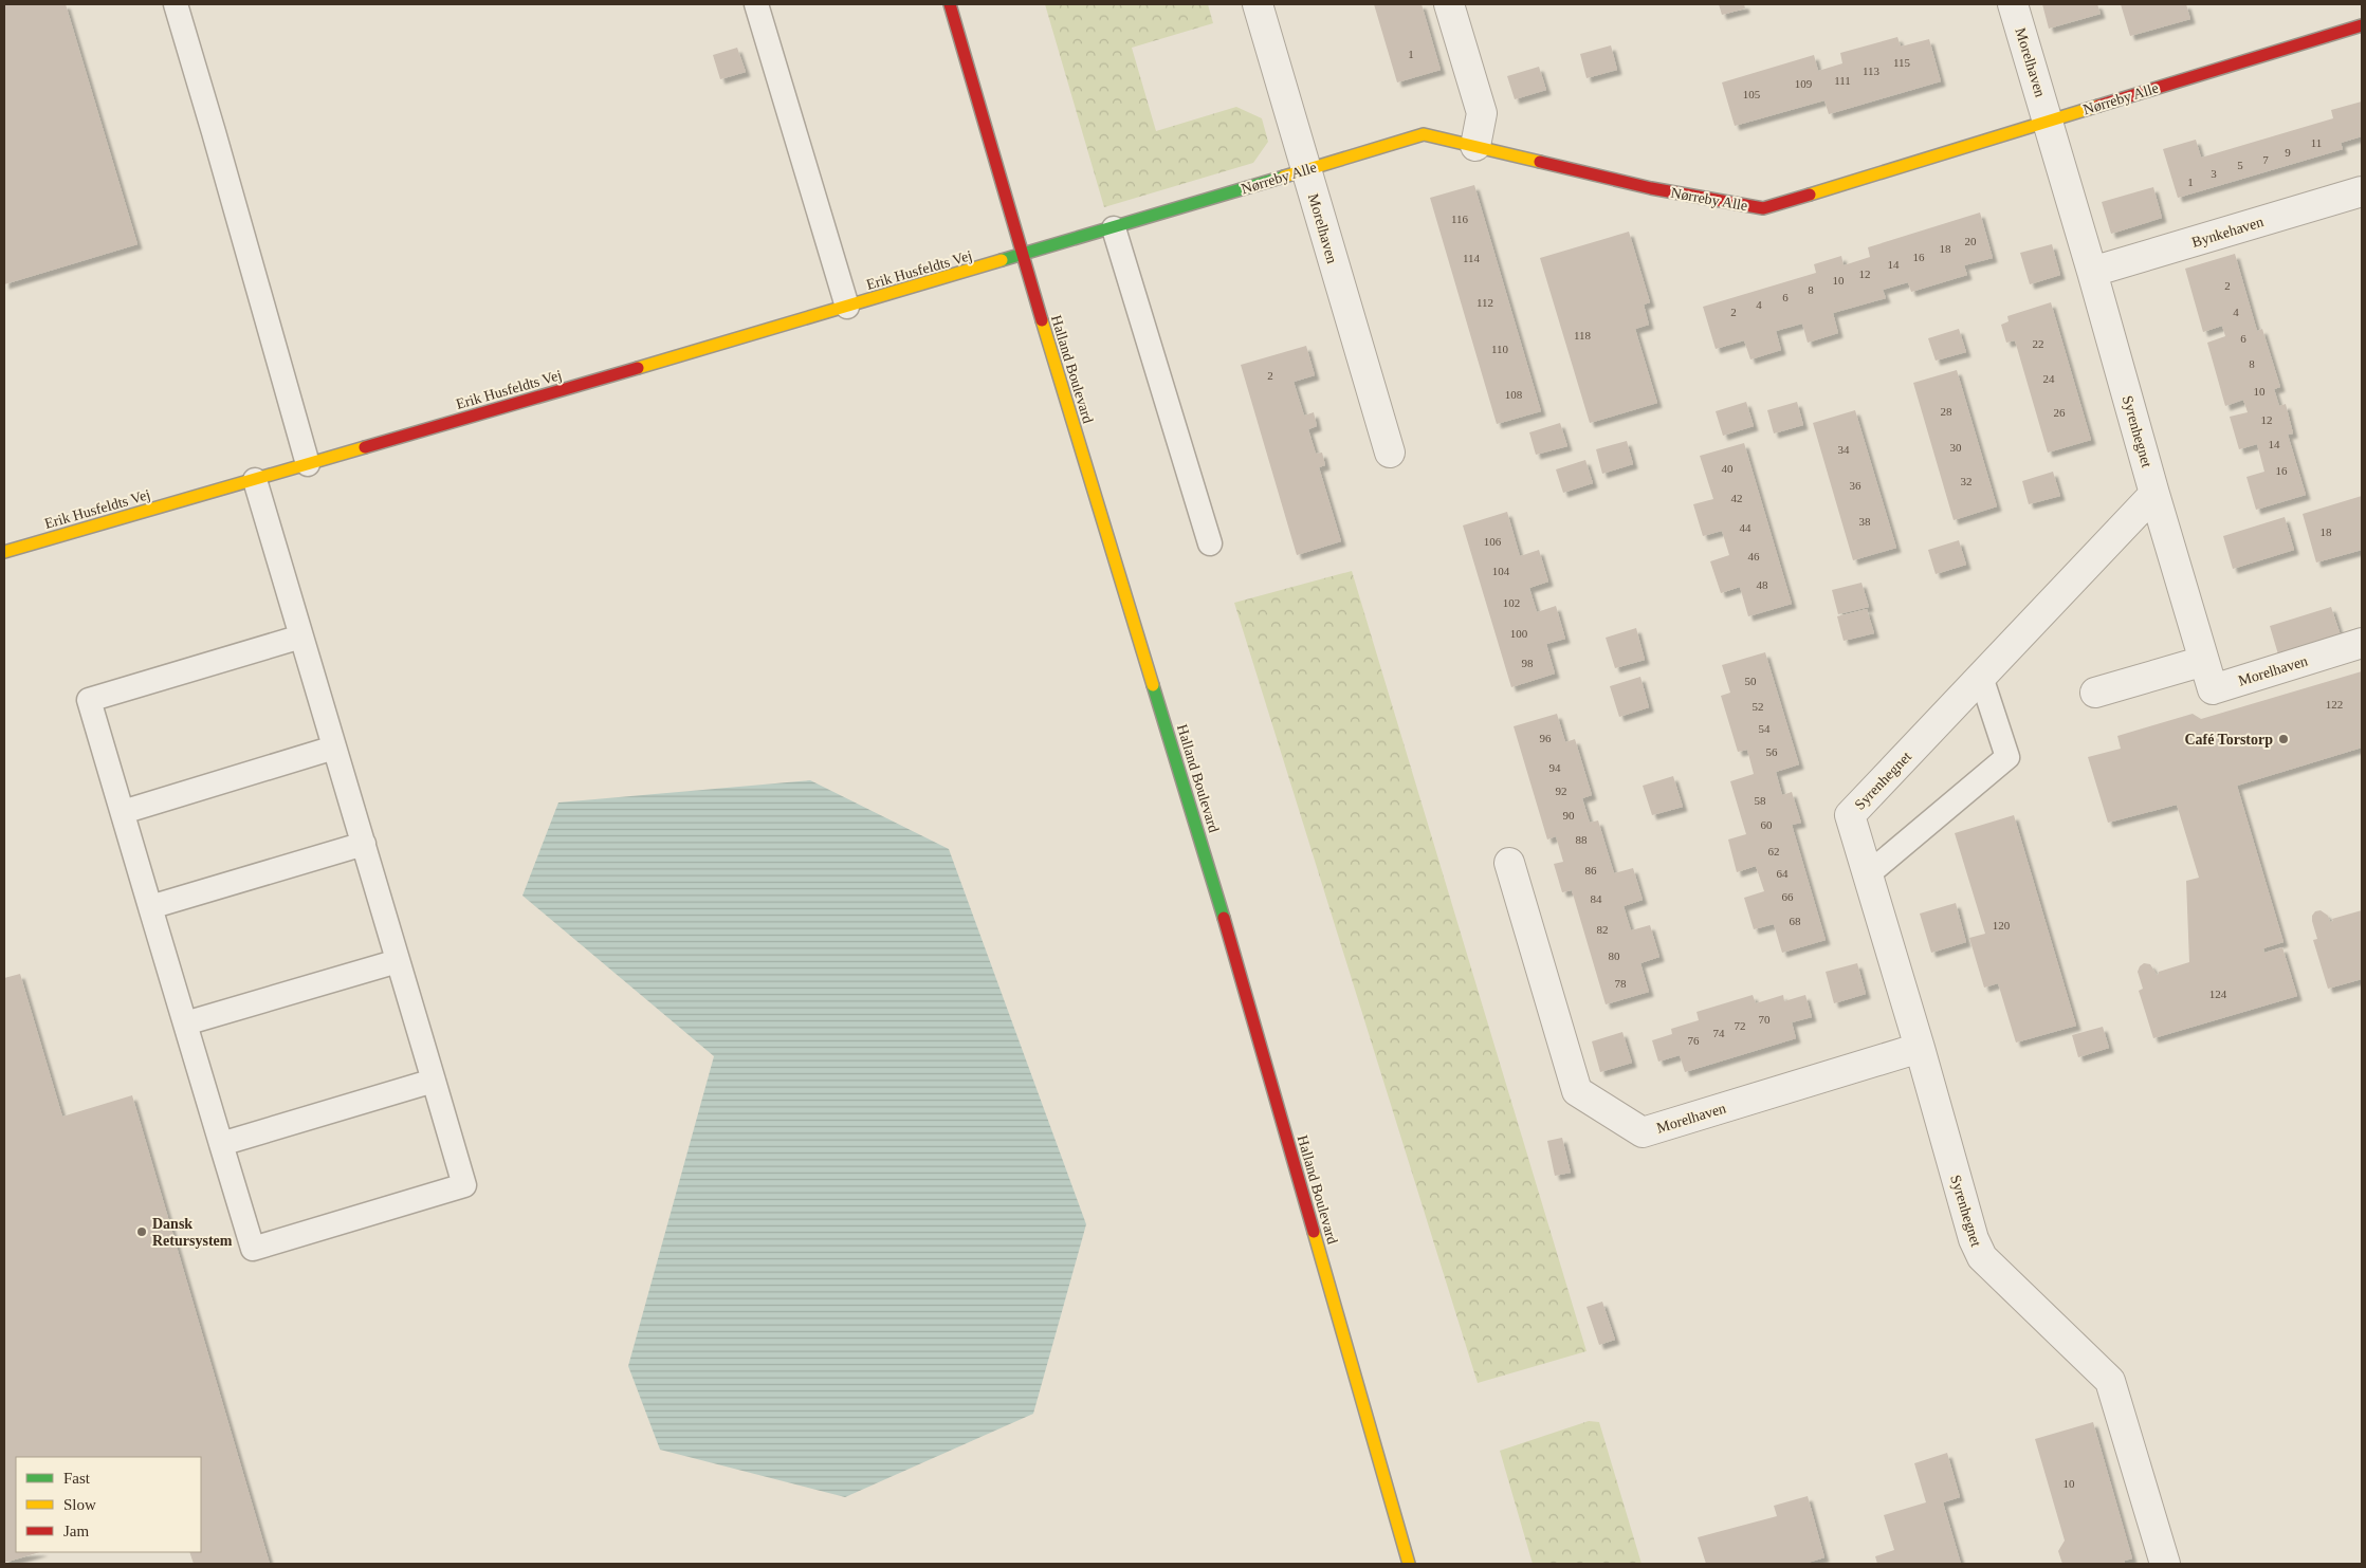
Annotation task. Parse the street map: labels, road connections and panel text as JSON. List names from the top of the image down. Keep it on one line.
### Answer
{"streets":{"street":["Morelhaven","Nørreby Alle","Bynkehaven","Erik Husfeldts Vej","Halland Boulevard","Syrenhegnet"]},"crossings":[["Morelhaven","Nørreby Alle"],["Morelhaven","Syrenhegnet"],["Nørreby Alle","Erik Husfeldts Vej"],["Nørreby Alle","Halland Boulevard"],["Nørreby Alle","Syrenhegnet"],["Bynkehaven","Syrenhegnet"],["Erik Husfeldts Vej","Halland Boulevard"]],"places":["Café Torstorp","Dansk Retursystem"],"house_numbers":["1","115","113","111","109","105","11","9","7","5","3","1","116","20","18","16","114","14","12","10","2","8","6","112","4","2","4","118","6","22","110","8","2","24","10","108","28","26","12","14","30","34","40","16","32","36","42","38","44","18","106","46","104","48","102","100","98","50","122","52","54","96","56","94","92","58","90","60","88","62","86","64","66","84","68","120","82","80","78","124","70","72","74","76","10"],"legend":["Fast","Slow","Jam"]}
